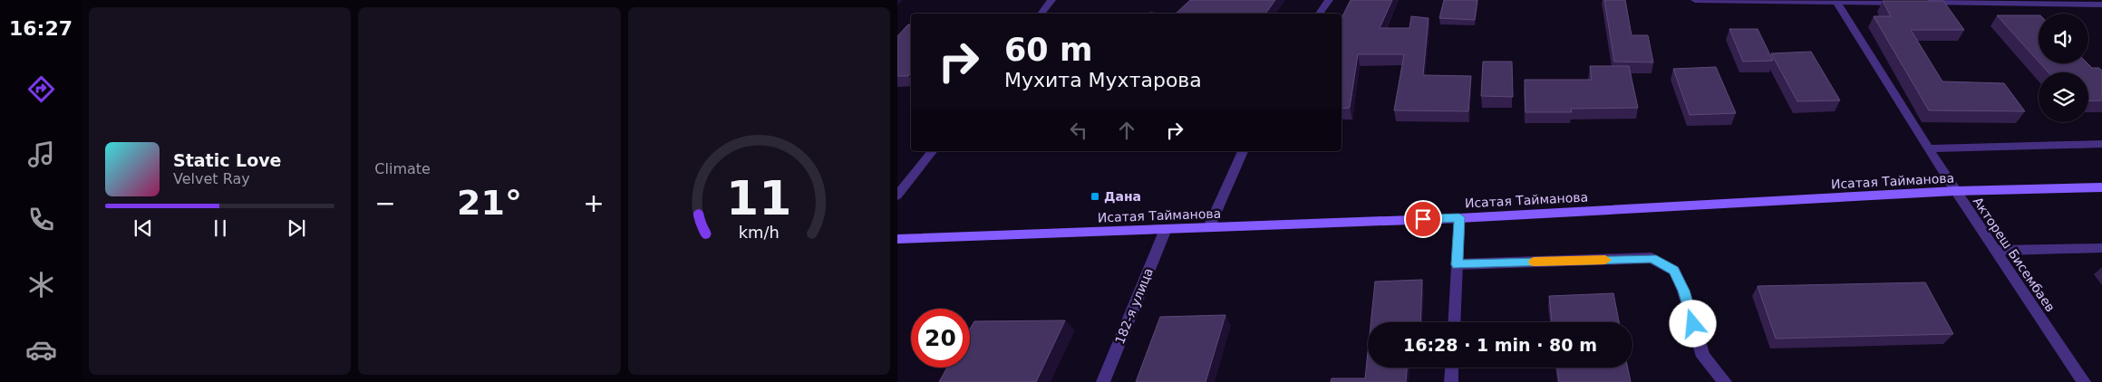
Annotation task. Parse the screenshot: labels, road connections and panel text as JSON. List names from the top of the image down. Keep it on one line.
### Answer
{"streets":{"street":["Исатая Тайманова","Актореш Бисембаев","182-я улица"]},"crossings":[["Исатая Тайманова","Актореш Бисембаев"],["Исатая Тайманова","182-я улица"]],"places":{"transit":["Дана"]},"page":{"tabs":"16:27","tile":"Climate","turn":["60 m","Мухита Мухтарова"],"song":["Static Love","Velvet Ray"],"heat":["−","21°","+"],"limit":"20","trip":"16:28 · 1 min · 80 m","gauge":["11","km/h"]}}
